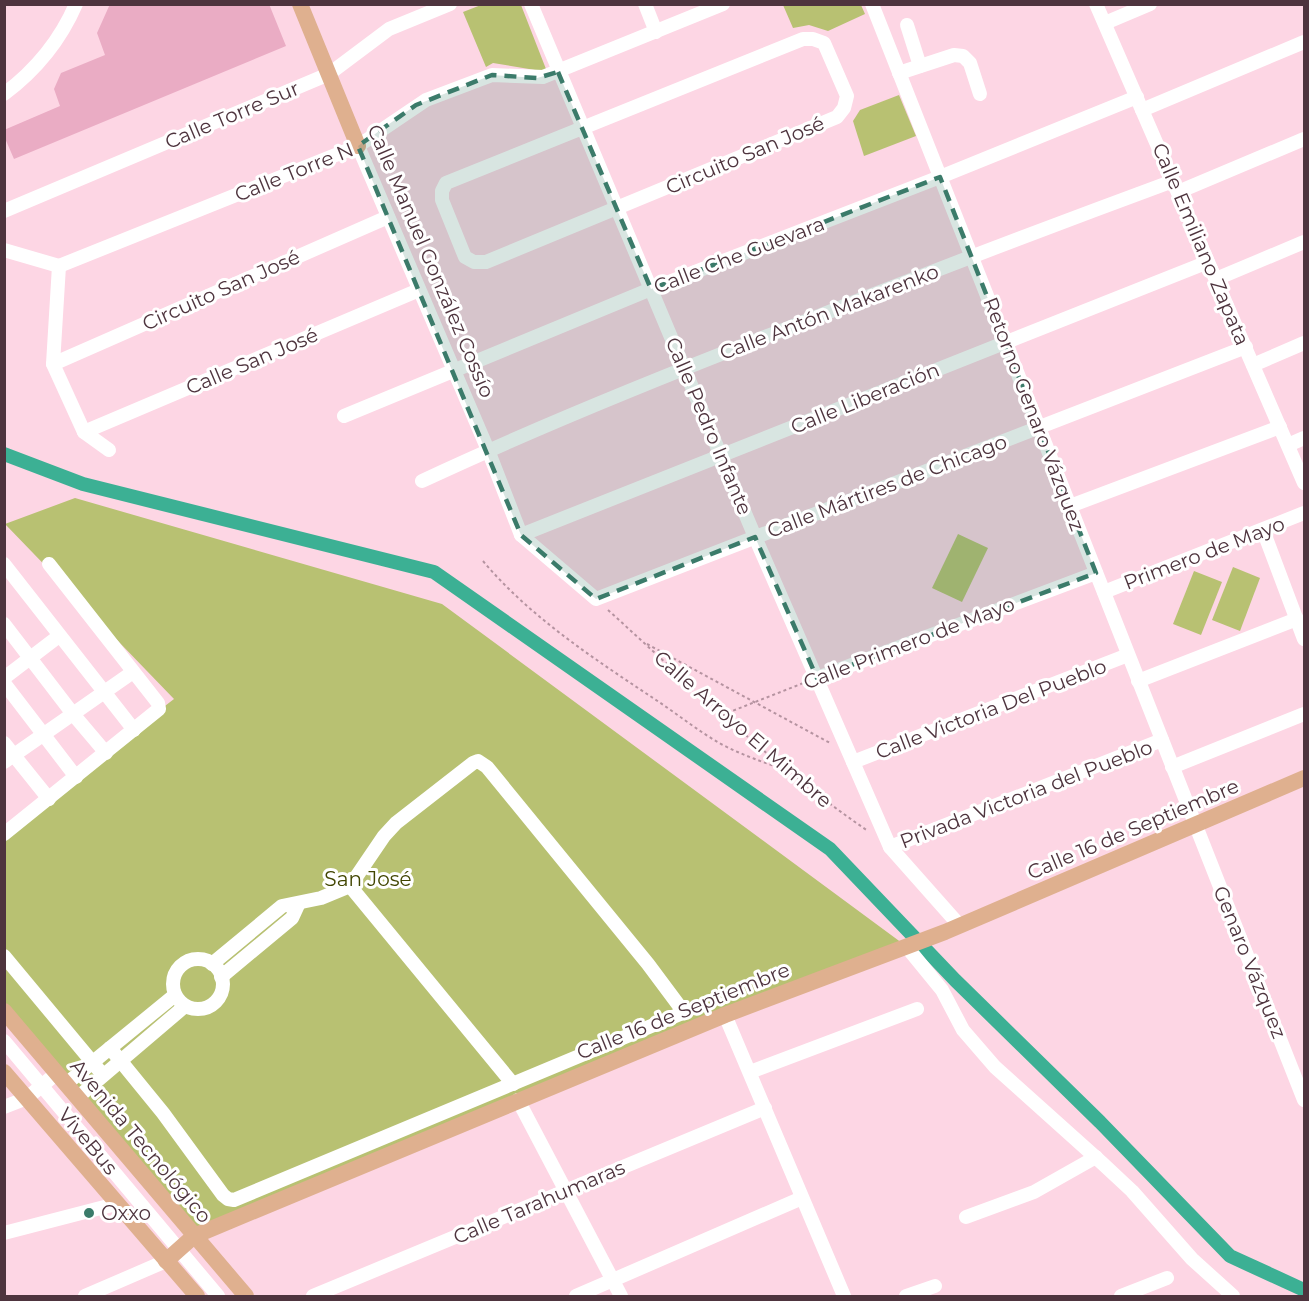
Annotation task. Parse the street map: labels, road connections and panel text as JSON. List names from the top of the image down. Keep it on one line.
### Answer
{"streets":{"main road":["Calle Manuel González Cossío","Calle 16 de Septiembre","Avenida Tecnológico"],"street":["Calle Torre Sur","Circuito San José","Calle Torre N","Calle Emiliano Zapata","Calle Che Guevara","Calle Antón Makarenko","Calle San José","Calle Liberación","Retorno Genaro Vázquez","Calle Pedro Infante","Calle Mártires de Chicago","Primero de Mayo","Calle Primero de Mayo","Calle Victoria Del Pueblo","Privada Victoria del Pueblo","Genaro Vázquez","ViveBus","Calle Tarahumaras"],"path":["Calle Arroyo El Mimbre"]},"crossings":[["Calle Torre Sur","Calle Manuel González Cossío"],["Circuito San José","Calle Manuel González Cossío"],["Circuito San José","Calle Pedro Infante"],["Calle Torre N","Calle Manuel González Cossío"],["Calle Torre N","Calle Pedro Infante"],["Calle Emiliano Zapata","Calle Che Guevara"],["Calle Emiliano Zapata","Calle Antón Makarenko"],["Calle Emiliano Zapata","Calle Liberación"],["Calle Emiliano Zapata","Calle Mártires de Chicago"],["Calle Che Guevara","Calle Manuel González Cossío"],["Calle Che Guevara","Retorno Genaro Vázquez"],["Calle Che Guevara","Calle Pedro Infante"],["Calle Manuel González Cossío","Calle Antón Makarenko"],["Calle Manuel González Cossío","Calle San José"],["Calle Manuel González Cossío","Calle Liberación"],["Calle Antón Makarenko","Retorno Genaro Vázquez"],["Calle Antón Makarenko","Calle Pedro Infante"],["Calle Liberación","Retorno Genaro Vázquez"],["Calle Liberación","Calle Pedro Infante"],["Retorno Genaro Vázquez","Calle Mártires de Chicago"],["Retorno Genaro Vázquez","Primero de Mayo"],["Retorno Genaro Vázquez","Calle Primero de Mayo"],["Retorno Genaro Vázquez","Calle Victoria Del Pueblo"],["Retorno Genaro Vázquez","Privada Victoria del Pueblo"],["Retorno Genaro Vázquez","Calle 16 de Septiembre"],["Retorno Genaro Vázquez","Genaro Vázquez"],["Calle Pedro Infante","Calle Mártires de Chicago"],["Calle Pedro Infante","Calle Primero de Mayo"],["Calle Pedro Infante","Calle Victoria Del Pueblo"],["Calle Pedro Infante","Privada Victoria del Pueblo"],["Calle Mártires de Chicago","Calle Arroyo El Mimbre"],["Calle Primero de Mayo","Calle Arroyo El Mimbre"],["Calle 16 de Septiembre","Genaro Vázquez"],["Calle 16 de Septiembre","ViveBus"],["Calle 16 de Septiembre","Avenida Tecnológico"]],"parks":["San José"],"places":["Oxxo"]}
